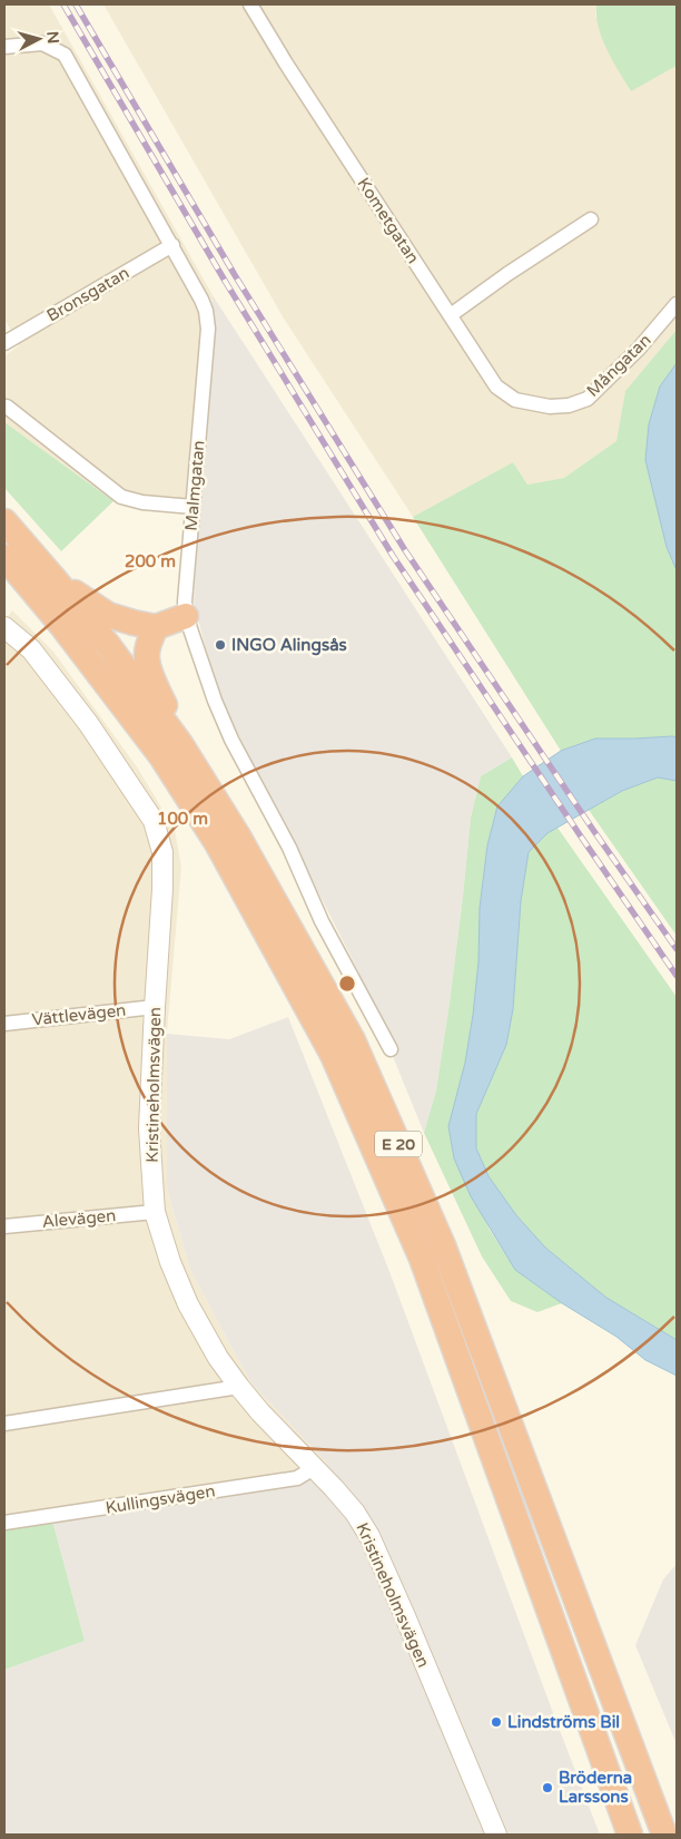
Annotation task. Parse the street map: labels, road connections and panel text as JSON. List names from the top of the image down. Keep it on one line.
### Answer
{"streets":{"highway":["E 20"],"street":["Kometgatan","Bronsgatan","Mångatan","Malmgatan","Vättlevägen","Kristineholmsvägen","Alevägen","Kullingsvägen"]},"crossings":[["Kometgatan","Mångatan"],["Bronsgatan","Malmgatan"],["Vättlevägen","Kristineholmsvägen"],["Kristineholmsvägen","Alevägen"],["Kristineholmsvägen","Kullingsvägen"]],"places":["INGO Alingsås","Lindströms Bil","Bröderna Larssons"],"north":"right","rings":["200 m","100 m"]}
